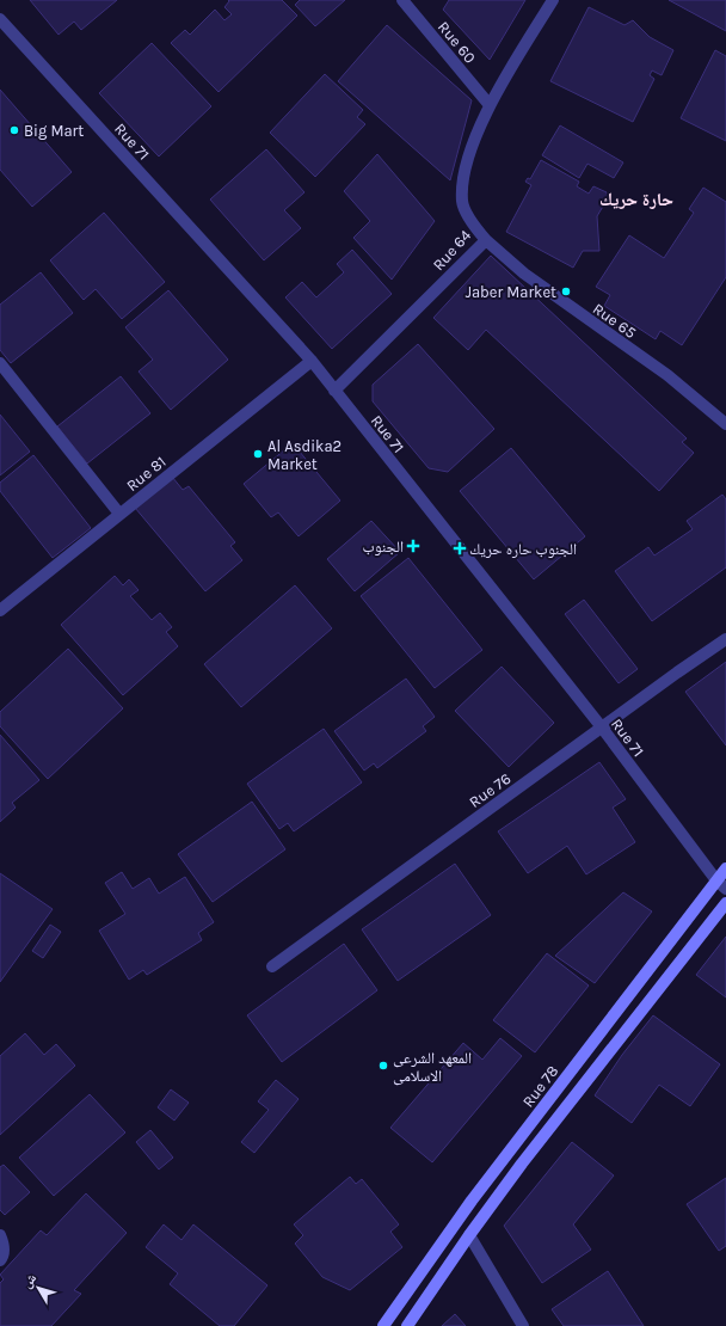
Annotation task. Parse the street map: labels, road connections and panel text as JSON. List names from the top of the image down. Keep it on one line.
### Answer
{"streets":{"street":["Rue 60","Rue 71","Rue 64","Rue 65","Rue 81","Rue 76","Rue 78"]},"crossings":[["Rue 60","Rue 64"],["Rue 71","Rue 64"],["Rue 71","Rue 81"],["Rue 71","Rue 76"],["Rue 71","Rue 78"],["Rue 64","Rue 65"]],"districts":["حارة حريك"],"places":{"other":["Big Mart","Jaber Market","Al Asdika2 Market","المعهد الشرعى الاسلامى"],"health":["الجنوب","الجنوب حاره حريك"]},"north":"top left"}
